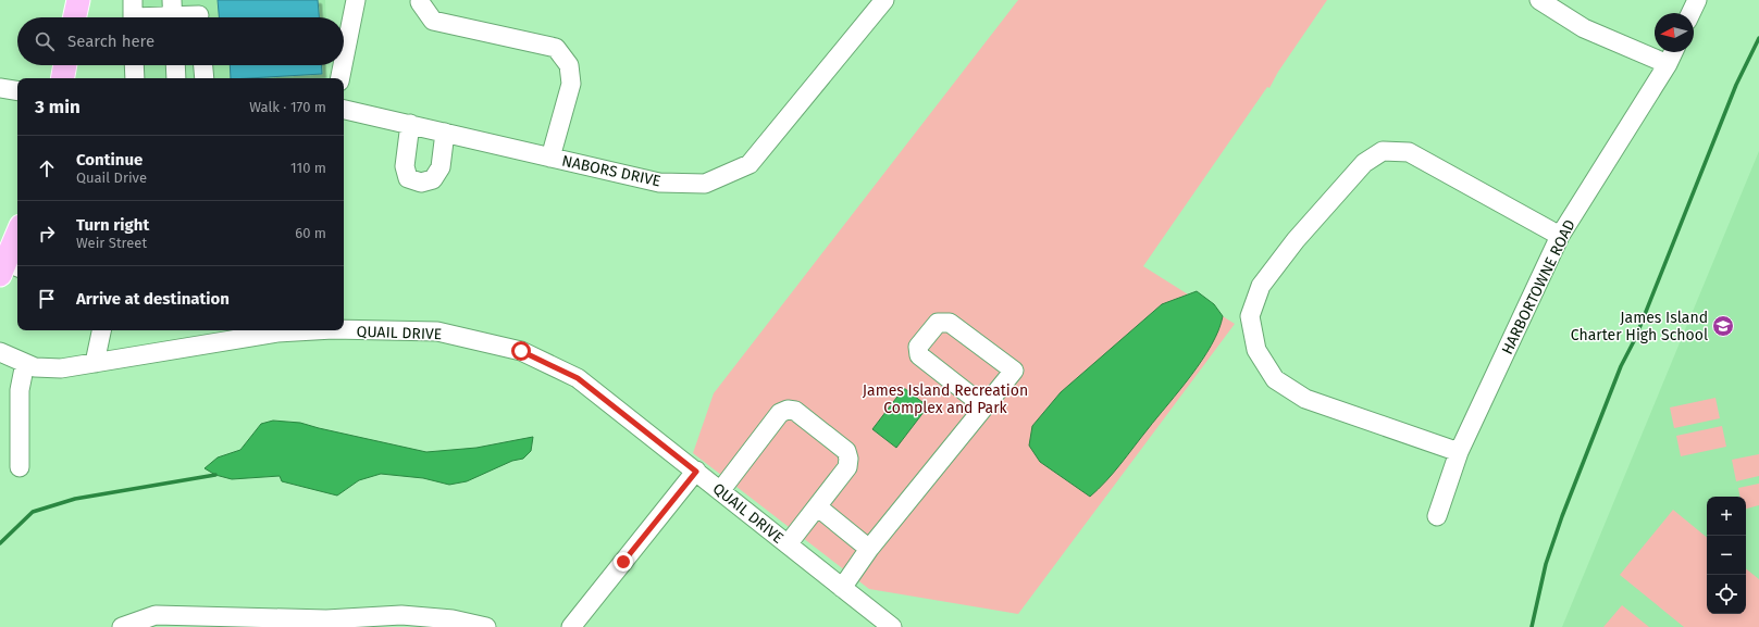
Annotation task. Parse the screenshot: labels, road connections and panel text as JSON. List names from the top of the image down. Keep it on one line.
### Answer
{"streets":{"street":["NABORS DRIVE","HARBORTOWNE ROAD","QUAIL DRIVE"]},"parks":["James Island Recreation Complex and Park"],"places":{"school or university":["James Island Charter High School"]},"north":"left","page":{"search":"Search here","heading":["3 min","Walk · 170 m"],"list":[["Continue","Quail Drive","110 m"],["Turn right","Weir Street","60 m"],"Arrive at destination"],"map_buttons":["+","−"]}}
